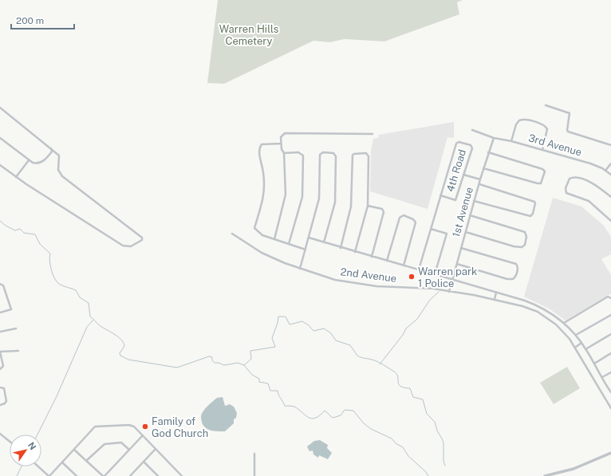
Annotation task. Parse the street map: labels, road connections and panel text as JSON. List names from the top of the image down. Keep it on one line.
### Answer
{"streets":{"street":["3rd Avenue","4th Road","1st Avenue","2nd Avenue"]},"crossings":[["3rd Avenue","1st Avenue"],["1st Avenue","2nd Avenue"]],"parks":["Warren Hills Cemetery"],"places":["Warren park 1 Police","Family of God Church"],"scale_bar":"200 m","north":"top right"}
